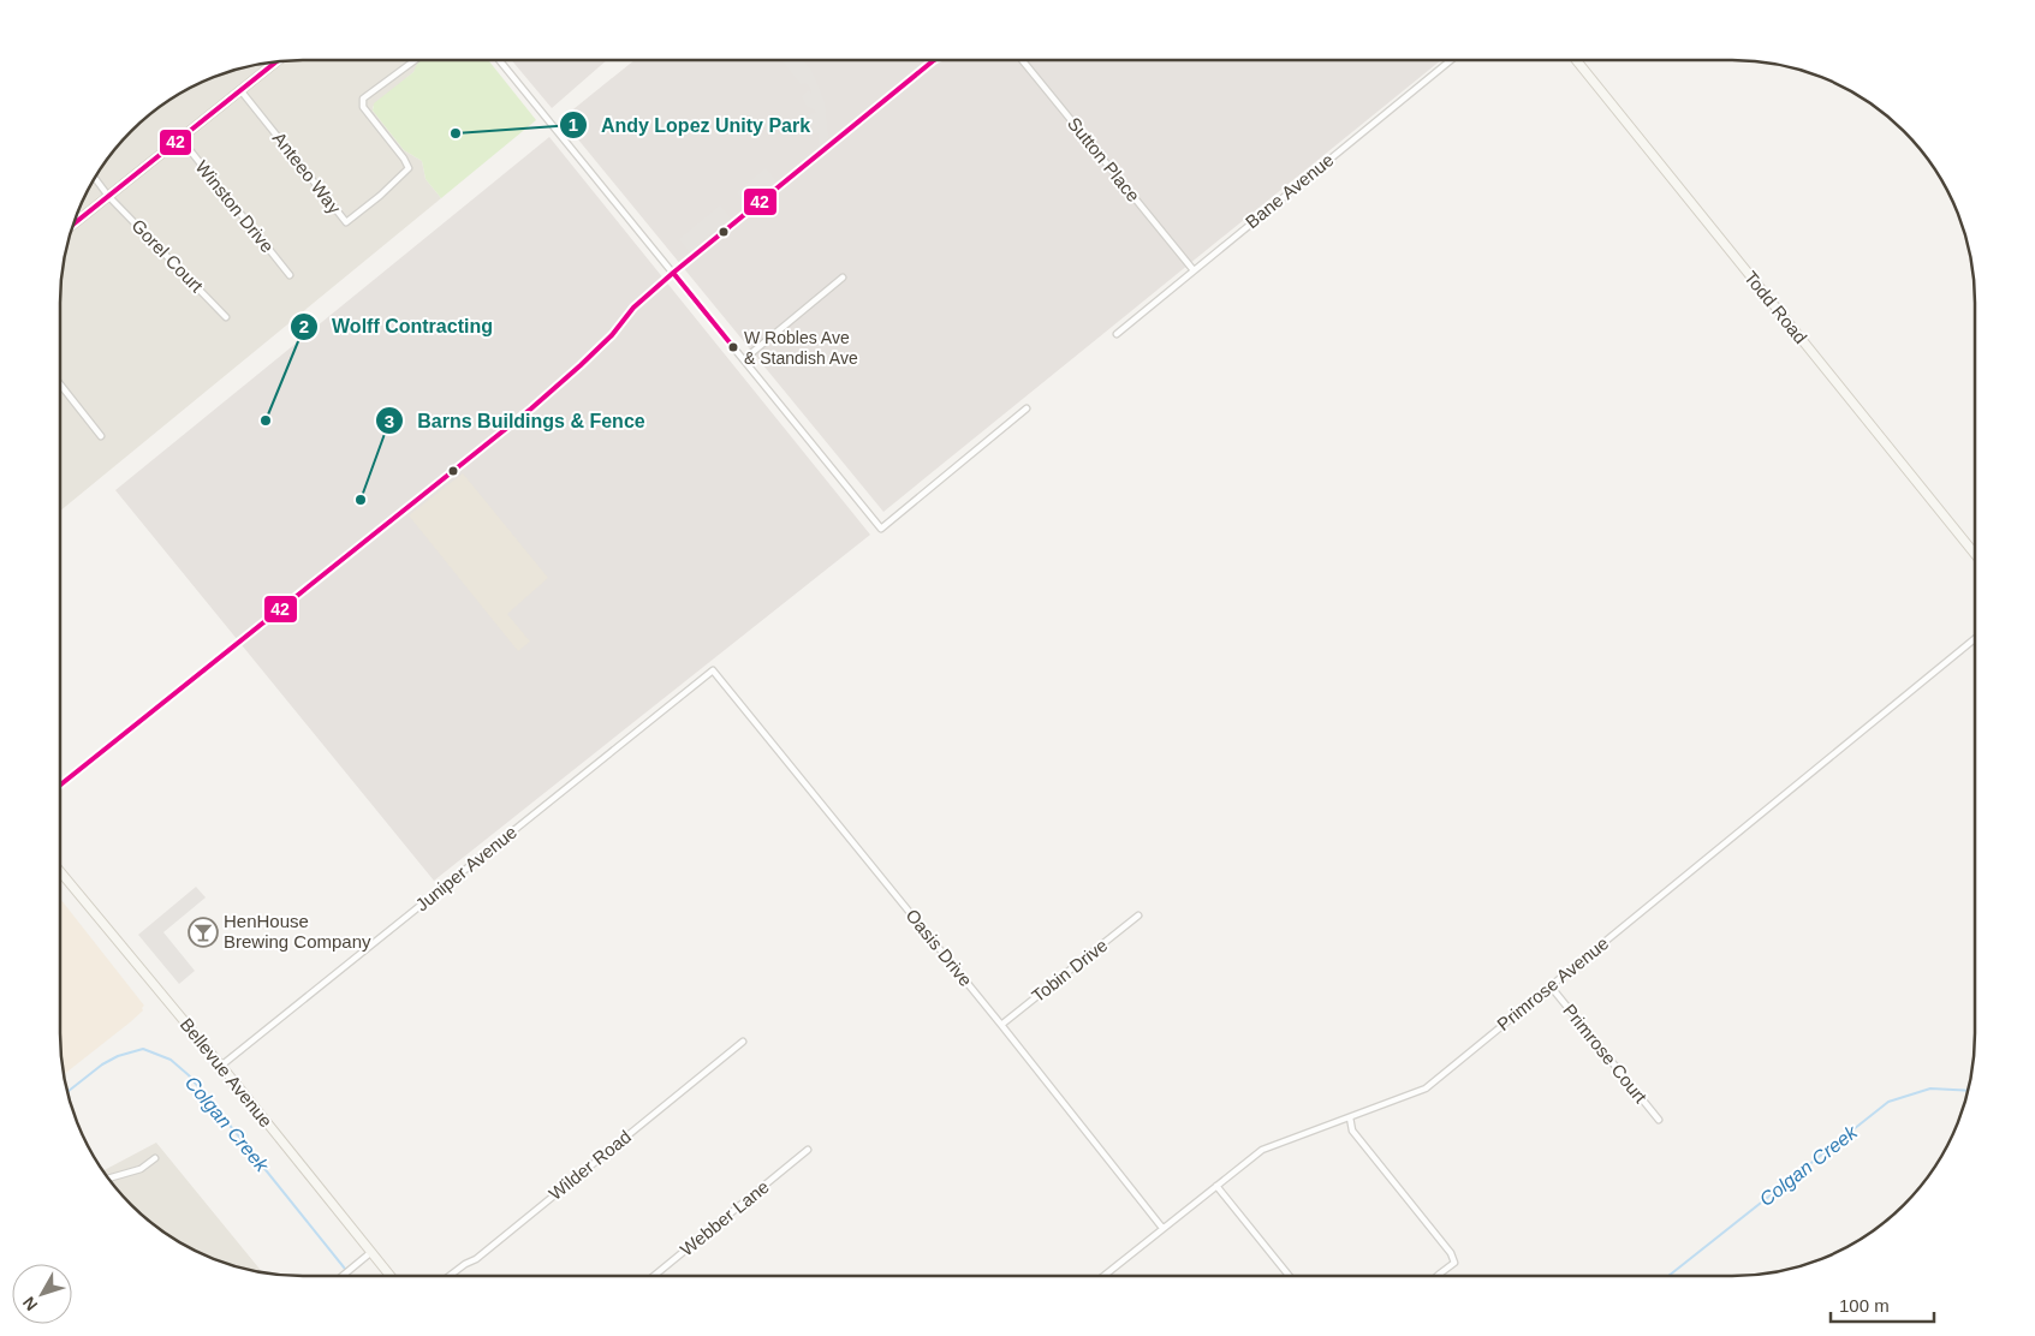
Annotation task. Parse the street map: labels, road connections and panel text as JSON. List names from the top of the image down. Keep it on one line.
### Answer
{"streets":{"street":["Sutton Place","Anteeo Way","Bane Avenue","Winston Drive","Gorel Court","Todd Road","Juniper Avenue","Oasis Drive","Tobin Drive","Primrose Avenue","Primrose Court","Bellevue Avenue","Wilder Road","Webber Lane"]},"crossings":[["Sutton Place","Bane Avenue"],["Juniper Avenue","Oasis Drive"],["Juniper Avenue","Bellevue Avenue"],["Oasis Drive","Tobin Drive"],["Oasis Drive","Primrose Avenue"],["Primrose Avenue","Primrose Court"]],"water":["Colgan Creek"],"places":{"other":["Andy Lopez Unity Park","W Robles Ave & Standish Ave","Wolff Contracting","Barns Buildings & Fence"],"bar":["HenHouse Brewing Company"]},"lines":["transit line 42"],"scale_bar":"100 m","north":"bottom left"}
